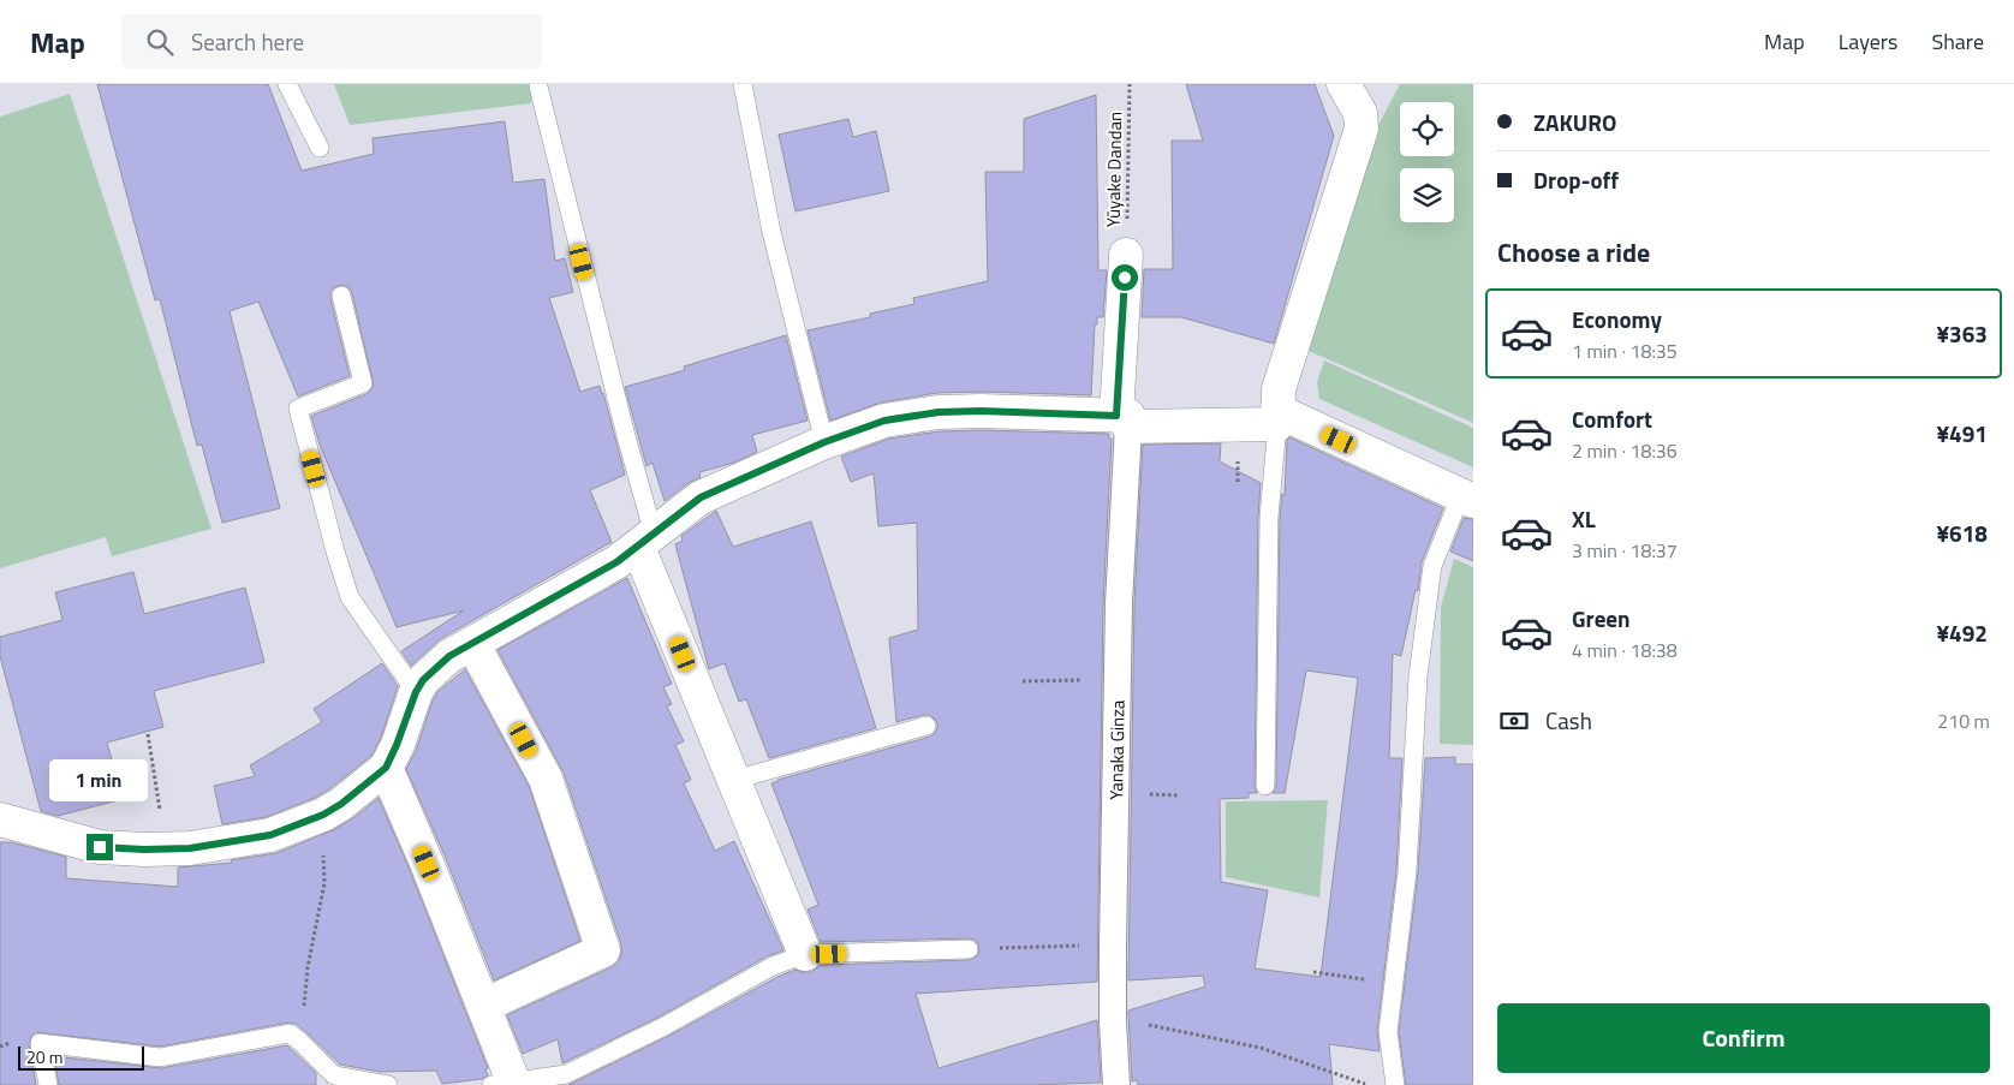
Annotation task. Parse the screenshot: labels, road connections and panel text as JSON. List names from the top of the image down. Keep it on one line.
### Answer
{"streets":{"street":["Yanaka Ginza"],"path":["Yūyake Dandan"]},"crossings":[["Yūyake Dandan","Yanaka Ginza"]],"scale_bar":"20 m","page":{"header":"Map","search":"Search here","nav":["Map","Layers","Share"],"banner":["ZAKURO","Drop-off"],"heading":"Choose a ride","list":[{"name":"Economy","note":"1 min · 18:35","value":"¥363"},{"name":"Comfort","note":"2 min · 18:36","value":"¥491"},{"name":"XL","note":"3 min · 18:37","value":"¥618"},{"name":"Green","note":"4 min · 18:38","value":"¥492"}],"pay":["Cash","210 m"],"bubble":"1 min","buttons":"Confirm","scale":"20 m"}}
